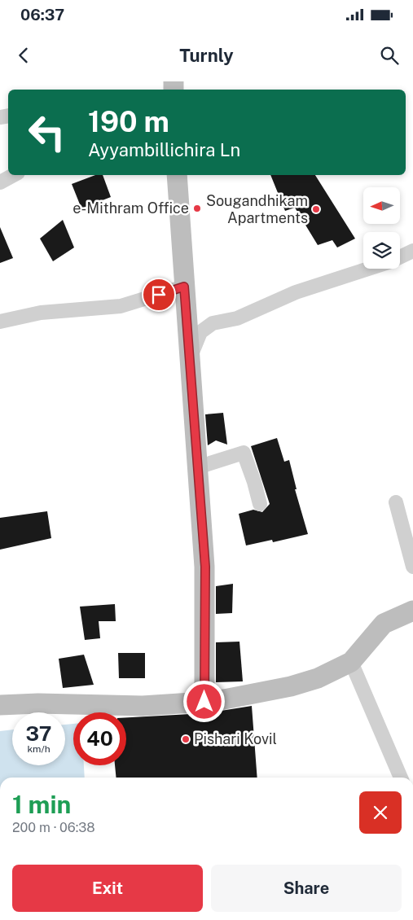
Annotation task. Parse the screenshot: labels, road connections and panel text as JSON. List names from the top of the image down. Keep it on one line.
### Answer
{"places":["e-Mithram Office","Sougandhikam Apartments","Pishari Kovil"],"north":"left","page":{"status":"06:37","header":"Turnly","turn":["190 m","Ayyambillichira Ln"],"speed":"37 km/h","limit":"40","heading":["1 min","200 m · 06:38"],"buttons":["Exit","Share"]}}
